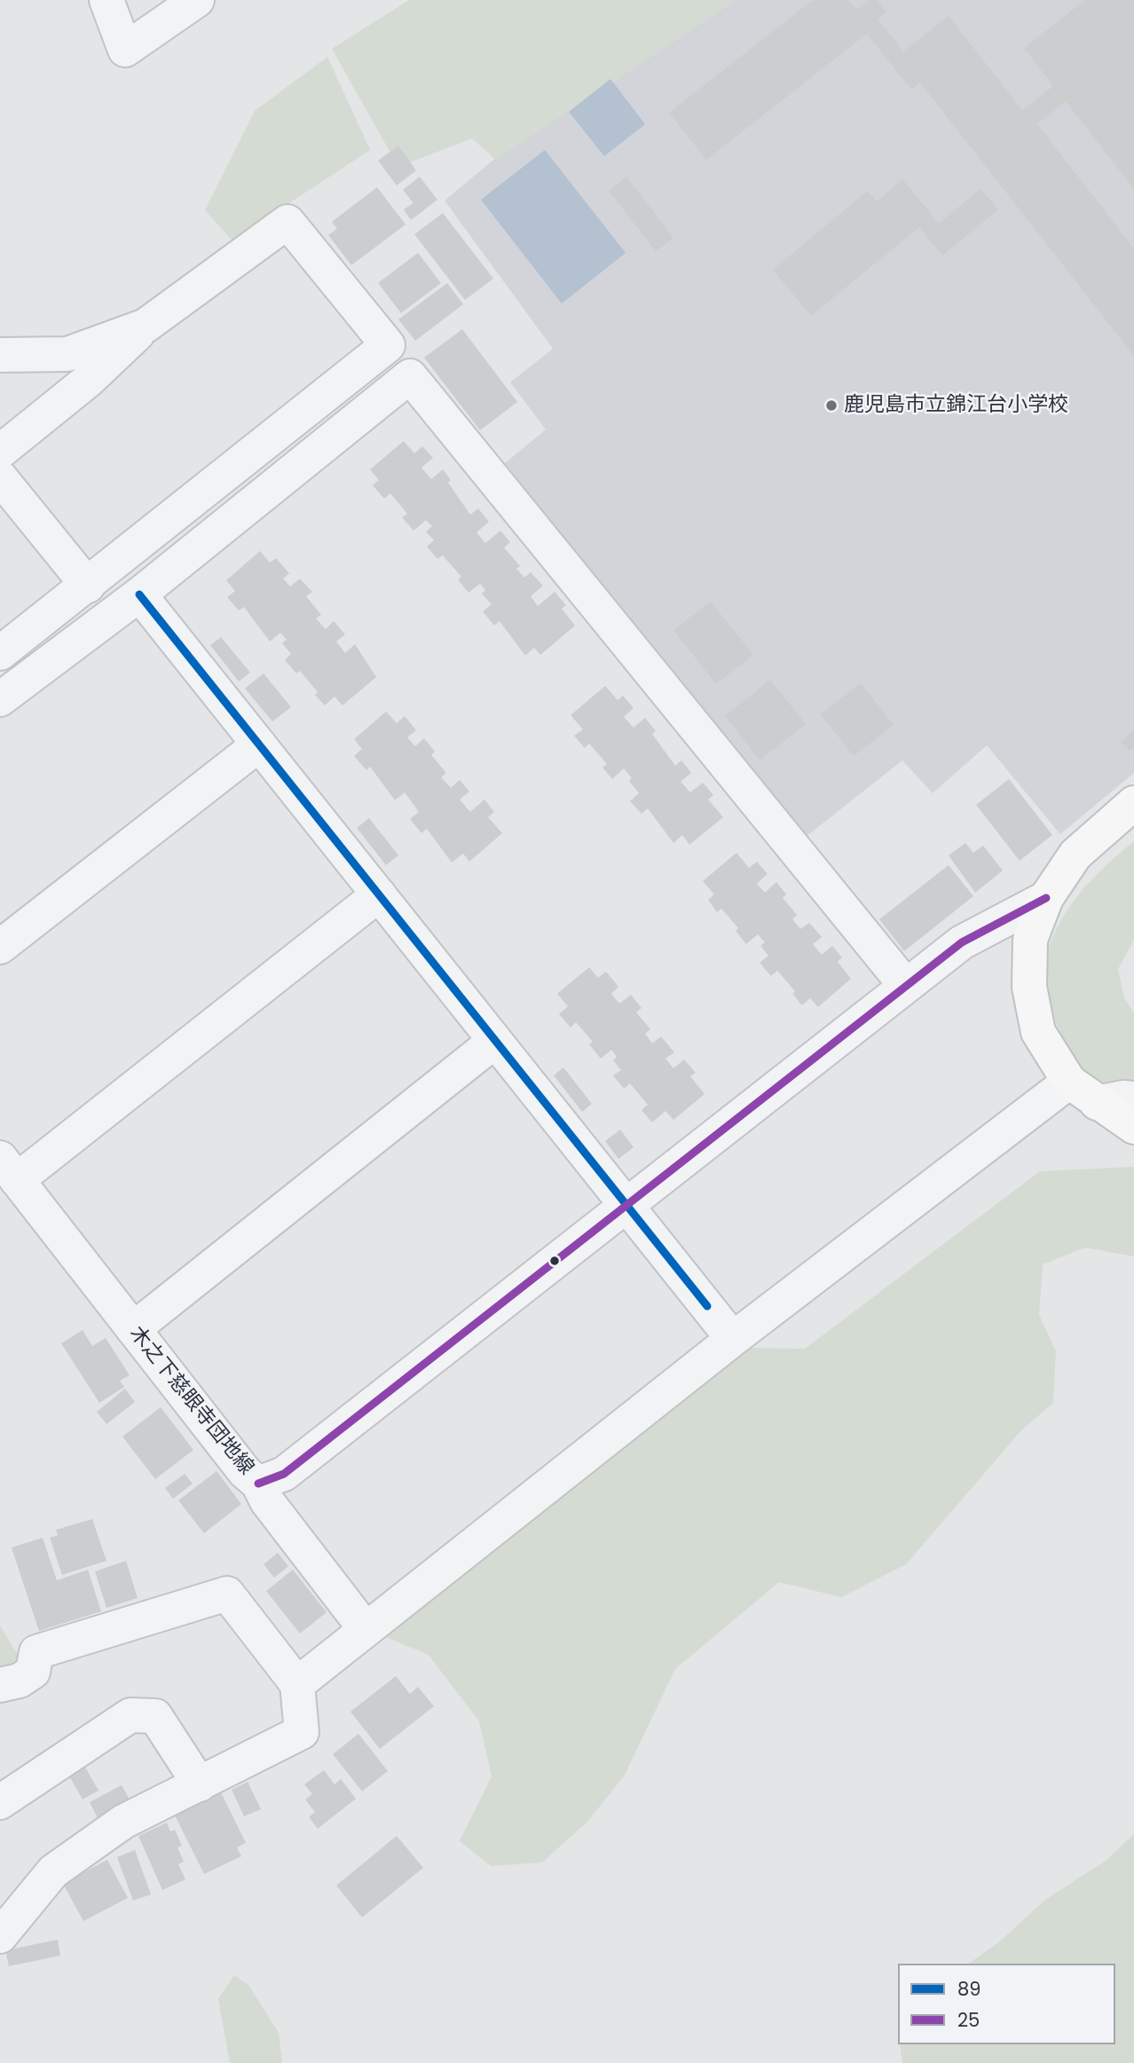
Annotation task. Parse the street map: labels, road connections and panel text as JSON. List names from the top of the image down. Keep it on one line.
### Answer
{"streets":{"street":["木之下慈眼寺団地線"]},"places":["鹿児島市立錦江台小学校"],"lines":["transit line 89","transit line 25"],"legend":["89","25"]}
